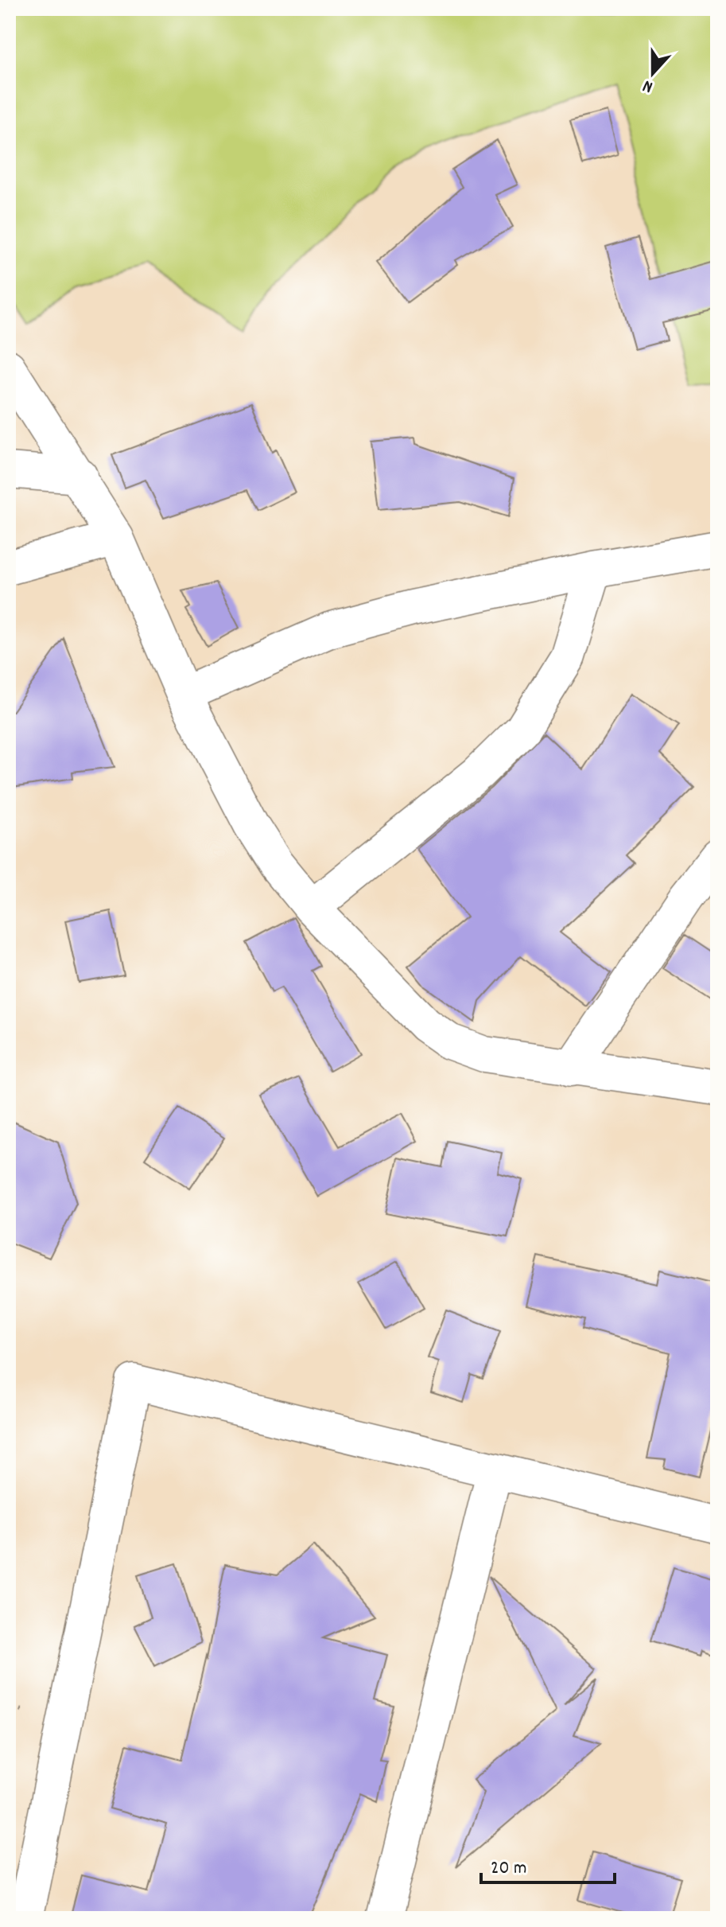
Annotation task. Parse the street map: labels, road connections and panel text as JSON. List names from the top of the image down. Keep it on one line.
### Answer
{"scale_bar":"20 m","north":"bottom"}
